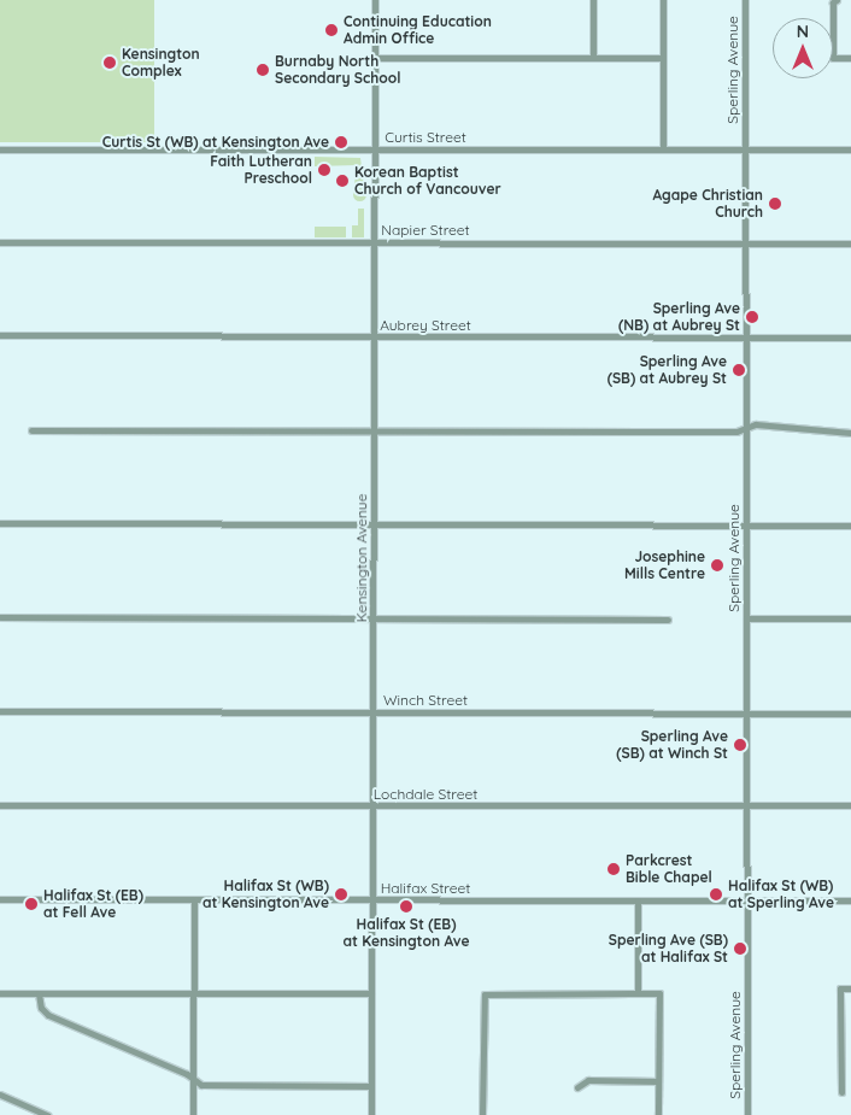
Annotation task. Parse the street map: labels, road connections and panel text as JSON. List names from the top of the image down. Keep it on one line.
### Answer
{"streets":{"street":["Sperling Avenue","Curtis Street","Napier Street","Aubrey Street","Kensington Avenue","Winch Street","Lochdale Street","Halifax Street"]},"crossings":[["Sperling Avenue","Curtis Street"],["Sperling Avenue","Napier Street"],["Sperling Avenue","Aubrey Street"],["Sperling Avenue","Winch Street"],["Sperling Avenue","Lochdale Street"],["Sperling Avenue","Halifax Street"],["Curtis Street","Kensington Avenue"],["Napier Street","Kensington Avenue"],["Aubrey Street","Kensington Avenue"],["Kensington Avenue","Winch Street"],["Kensington Avenue","Lochdale Street"],["Kensington Avenue","Halifax Street"]],"places":["Continuing Education Admin Office","Kensington Complex","Burnaby North Secondary School","Curtis St (WB) at Kensington Ave","Faith Lutheran Preschool","Korean Baptist Church of Vancouver","Agape Christian Church","Sperling Ave (NB) at Aubrey St","Sperling Ave (SB) at Aubrey St","Josephine Mills Centre","Sperling Ave (SB) at Winch St","Parkcrest Bible Chapel","Halifax St (WB) at Kensington Ave","Halifax St (WB) at Sperling Ave","Halifax St (EB) at Fell Ave","Halifax St (EB) at Kensington Ave","Sperling Ave (SB) at Halifax St"],"north":"top"}
